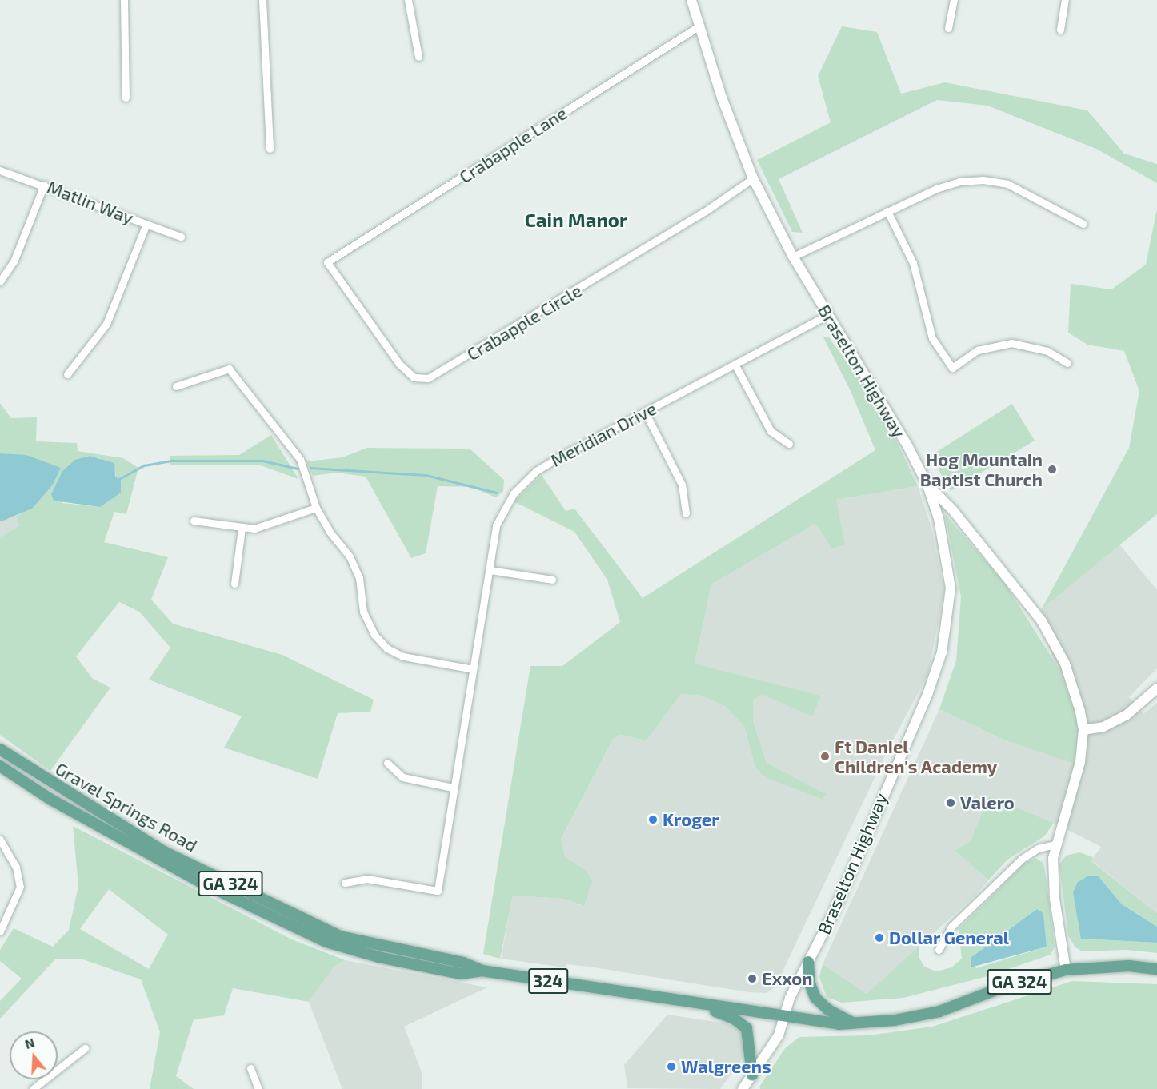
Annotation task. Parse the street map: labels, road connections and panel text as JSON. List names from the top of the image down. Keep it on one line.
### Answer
{"streets":{"main road":["Braselton Highway","Gravel Springs Road","GA 324","324"],"street":["Crabapple Lane","Matlin Way","Crabapple Circle","Meridian Drive"]},"crossings":[["Crabapple Lane","Crabapple Circle"],["Crabapple Lane","Braselton Highway"],["Crabapple Circle","Braselton Highway"],["Braselton Highway","Meridian Drive"],["Braselton Highway","Gravel Springs Road"],["Gravel Springs Road","GA 324"]],"districts":["Cain Manor"],"places":["Hog Mountain Baptist Church","Ft Daniel Children's Academy","Valero","Kroger","Dollar General","Exxon","Walgreens"],"north":"top"}
